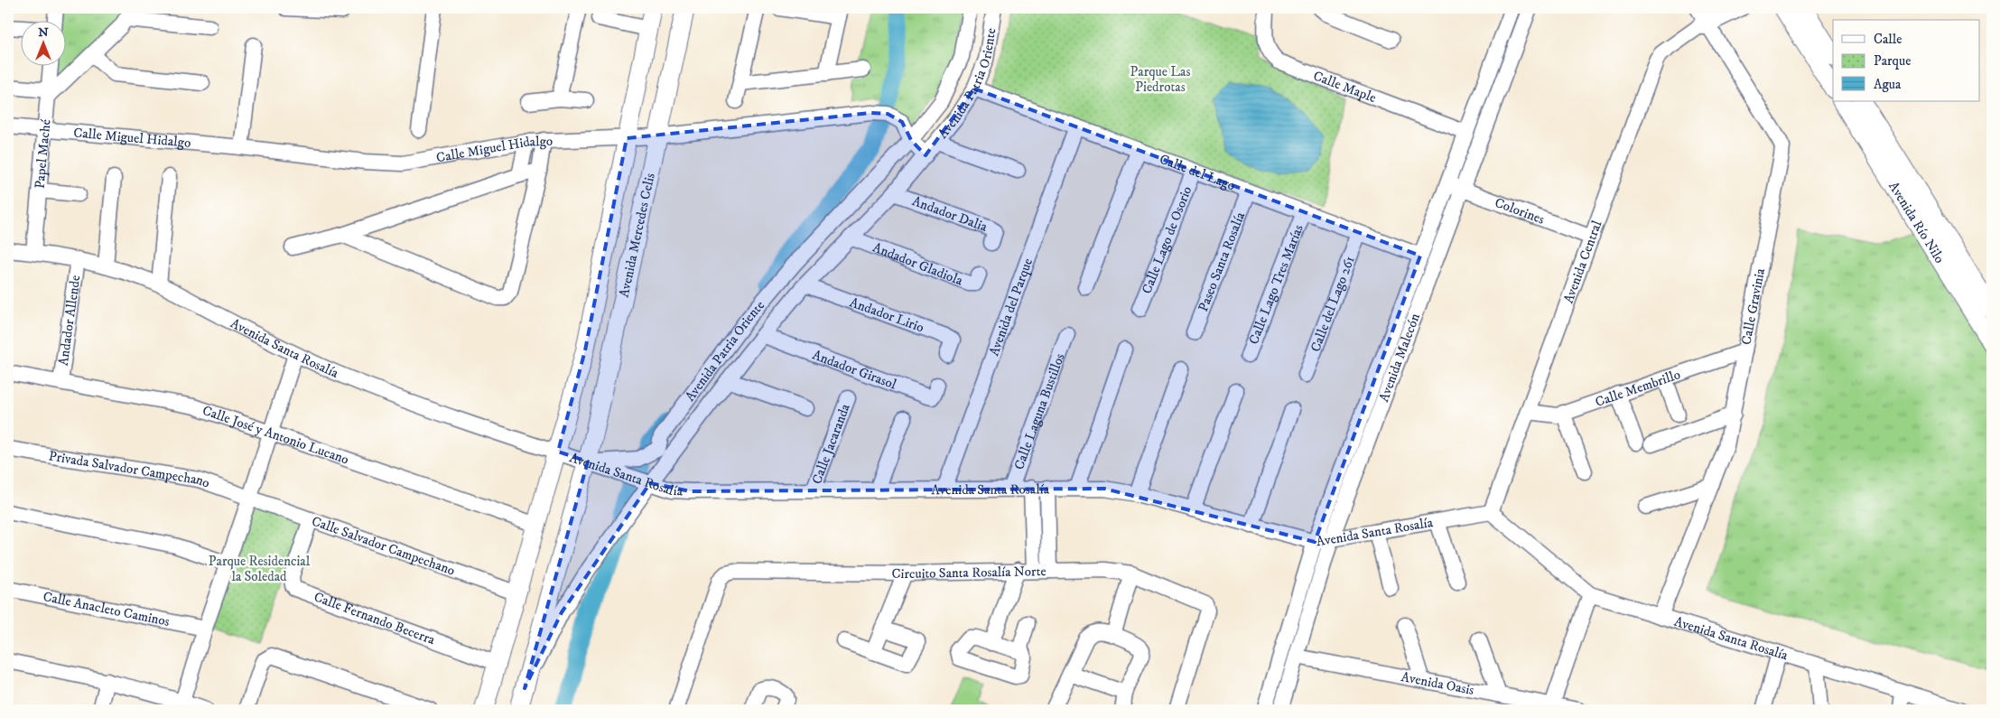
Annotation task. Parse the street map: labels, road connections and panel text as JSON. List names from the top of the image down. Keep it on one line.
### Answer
{"streets":{"main road":["Avenida Patria Oriente","Avenida Río Nilo","Avenida Mercedes Celis"],"street":["Calle Maple","Calle Miguel Hidalgo","Papel Maché","Calle del Lago","Colorines","Andador Dalia","Calle Lago de Osorio","Paseo Santa Rosalía","Avenida Central","Andador Gladiola","Calle Lago Tres Marías","Calle del Lago 261","Calle Gravinia","Avenida del Parque","Andador Lirio","Andador Allende","Avenida Santa Rosalía","Avenida Malecón","Andador Girasol","Calle Membrillo","Calle Laguna Bustillos","Calle José y Antonio Lucano","Calle Jacaranda","Privada Salvador Campechano","Calle Salvador Campechano","Circuito Santa Rosalía Norte","Calle Anacleto Caminos","Calle Fernando Becerra","Avenida Oasis"]},"crossings":[["Avenida Patria Oriente","Calle Miguel Hidalgo"],["Avenida Patria Oriente","Calle del Lago"],["Avenida Patria Oriente","Andador Dalia"],["Avenida Patria Oriente","Avenida Mercedes Celis"],["Avenida Patria Oriente","Andador Gladiola"],["Avenida Patria Oriente","Andador Lirio"],["Avenida Patria Oriente","Avenida Santa Rosalía"],["Avenida Patria Oriente","Andador Girasol"],["Calle Maple","Avenida Malecón"],["Calle Miguel Hidalgo","Papel Maché"],["Calle Miguel Hidalgo","Avenida Mercedes Celis"],["Papel Maché","Avenida Santa Rosalía"],["Calle del Lago","Calle Lago de Osorio"],["Calle del Lago","Paseo Santa Rosalía"],["Calle del Lago","Calle Lago Tres Marías"],["Calle del Lago","Calle del Lago 261"],["Calle del Lago","Avenida del Parque"],["Calle del Lago","Avenida Malecón"],["Colorines","Avenida Central"],["Colorines","Avenida Malecón"],["Avenida Mercedes Celis","Avenida Santa Rosalía"],["Avenida Central","Calle Gravinia"],["Avenida Central","Avenida Santa Rosalía"],["Avenida Central","Calle Membrillo"],["Calle Gravinia","Avenida Santa Rosalía"],["Calle Gravinia","Calle Membrillo"],["Avenida del Parque","Avenida Santa Rosalía"],["Andador Allende","Avenida Santa Rosalía"],["Andador Allende","Calle José y Antonio Lucano"],["Avenida Santa Rosalía","Avenida Malecón"],["Avenida Santa Rosalía","Calle Laguna Bustillos"],["Avenida Santa Rosalía","Calle Jacaranda"],["Avenida Malecón","Avenida Oasis"],["Privada Salvador Campechano","Calle Salvador Campechano"],["Calle Salvador Campechano","Calle Fernando Becerra"]],"parks":["Parque Las Piedrotas","Parque Residencial la Soledad"],"legend":["Calle","Parque","Agua"],"north":"top"}
